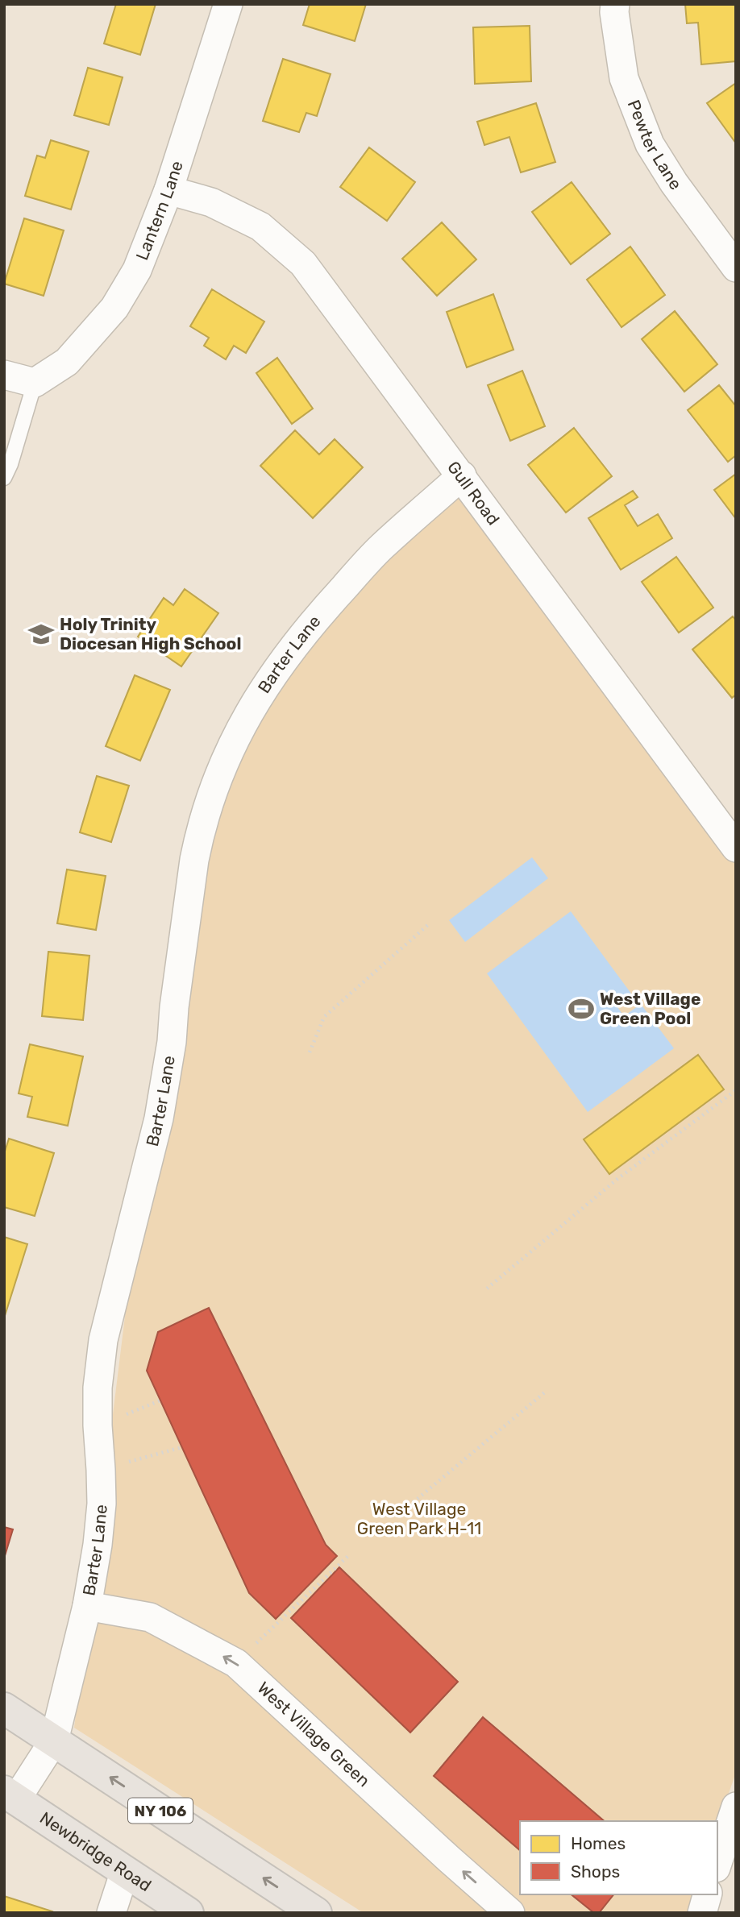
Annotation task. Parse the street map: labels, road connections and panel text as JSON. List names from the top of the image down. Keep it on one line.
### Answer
{"streets":{"main road":["NY 106","Newbridge Road"],"street":["Pewter Lane","Lantern Lane","Gull Road","Barter Lane","West Village Green"]},"crossings":[["Lantern Lane","Gull Road"],["Gull Road","Barter Lane"],["Barter Lane","West Village Green"],["Barter Lane","NY 106"],["Barter Lane","Newbridge Road"]],"one_way":["West Village Green"],"parks":["West Village Green Park H-11"],"places":{"school or university":["Holy Trinity Diocesan High School"],"sports":["West Village Green Pool"]},"legend":["Homes","Shops"]}
